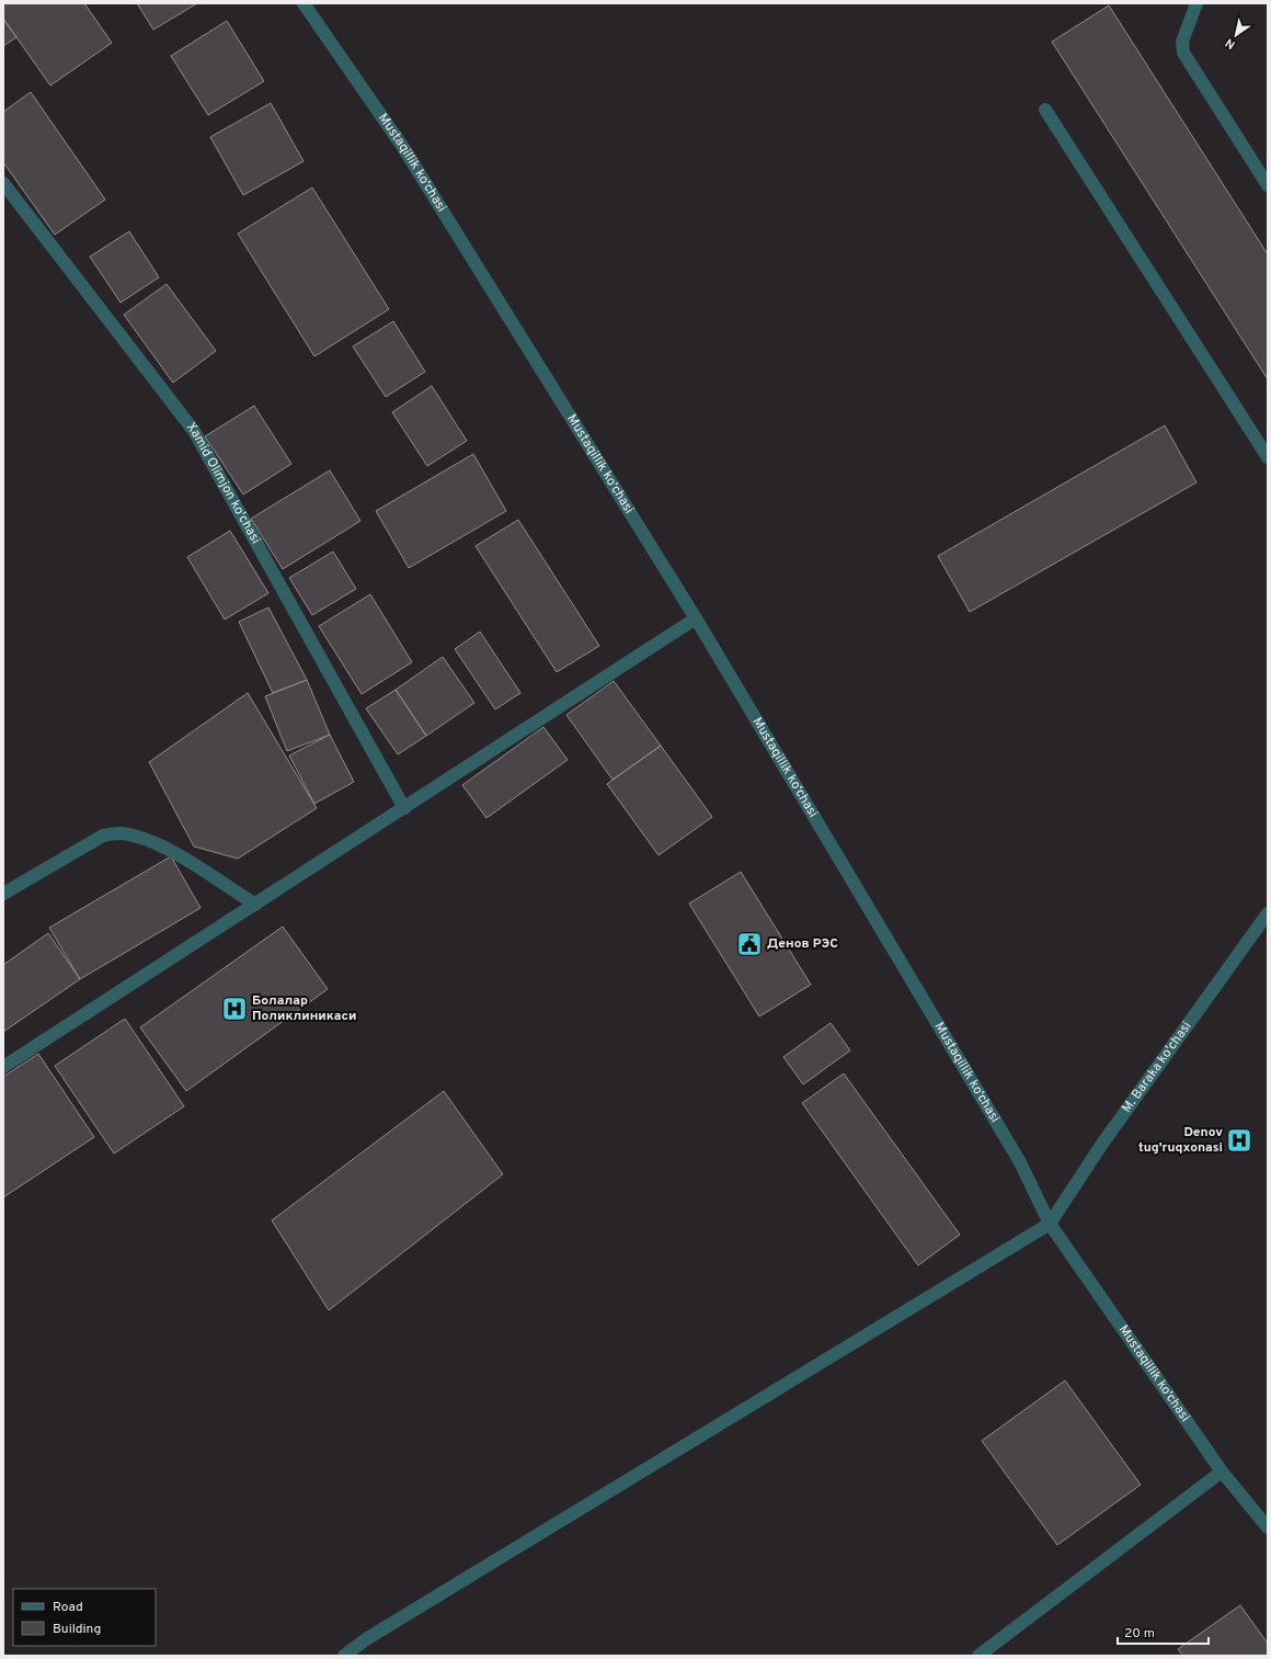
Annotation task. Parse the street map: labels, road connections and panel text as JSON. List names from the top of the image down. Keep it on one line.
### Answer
{"streets":{"street":["Mustaqillik ko‘chasi","Xamid Olimjon ko'chasi","M. Baraka ko'chasi"]},"crossings":[["Mustaqillik ko‘chasi","M. Baraka ko'chasi"]],"places":{"public building":["Денов РЭС"],"hospital":["Болалар Поликлиникаси","Denov tug'ruqxonasi"]},"legend":["Road","Building"],"scale_bar":"20 m","north":"bottom left"}
